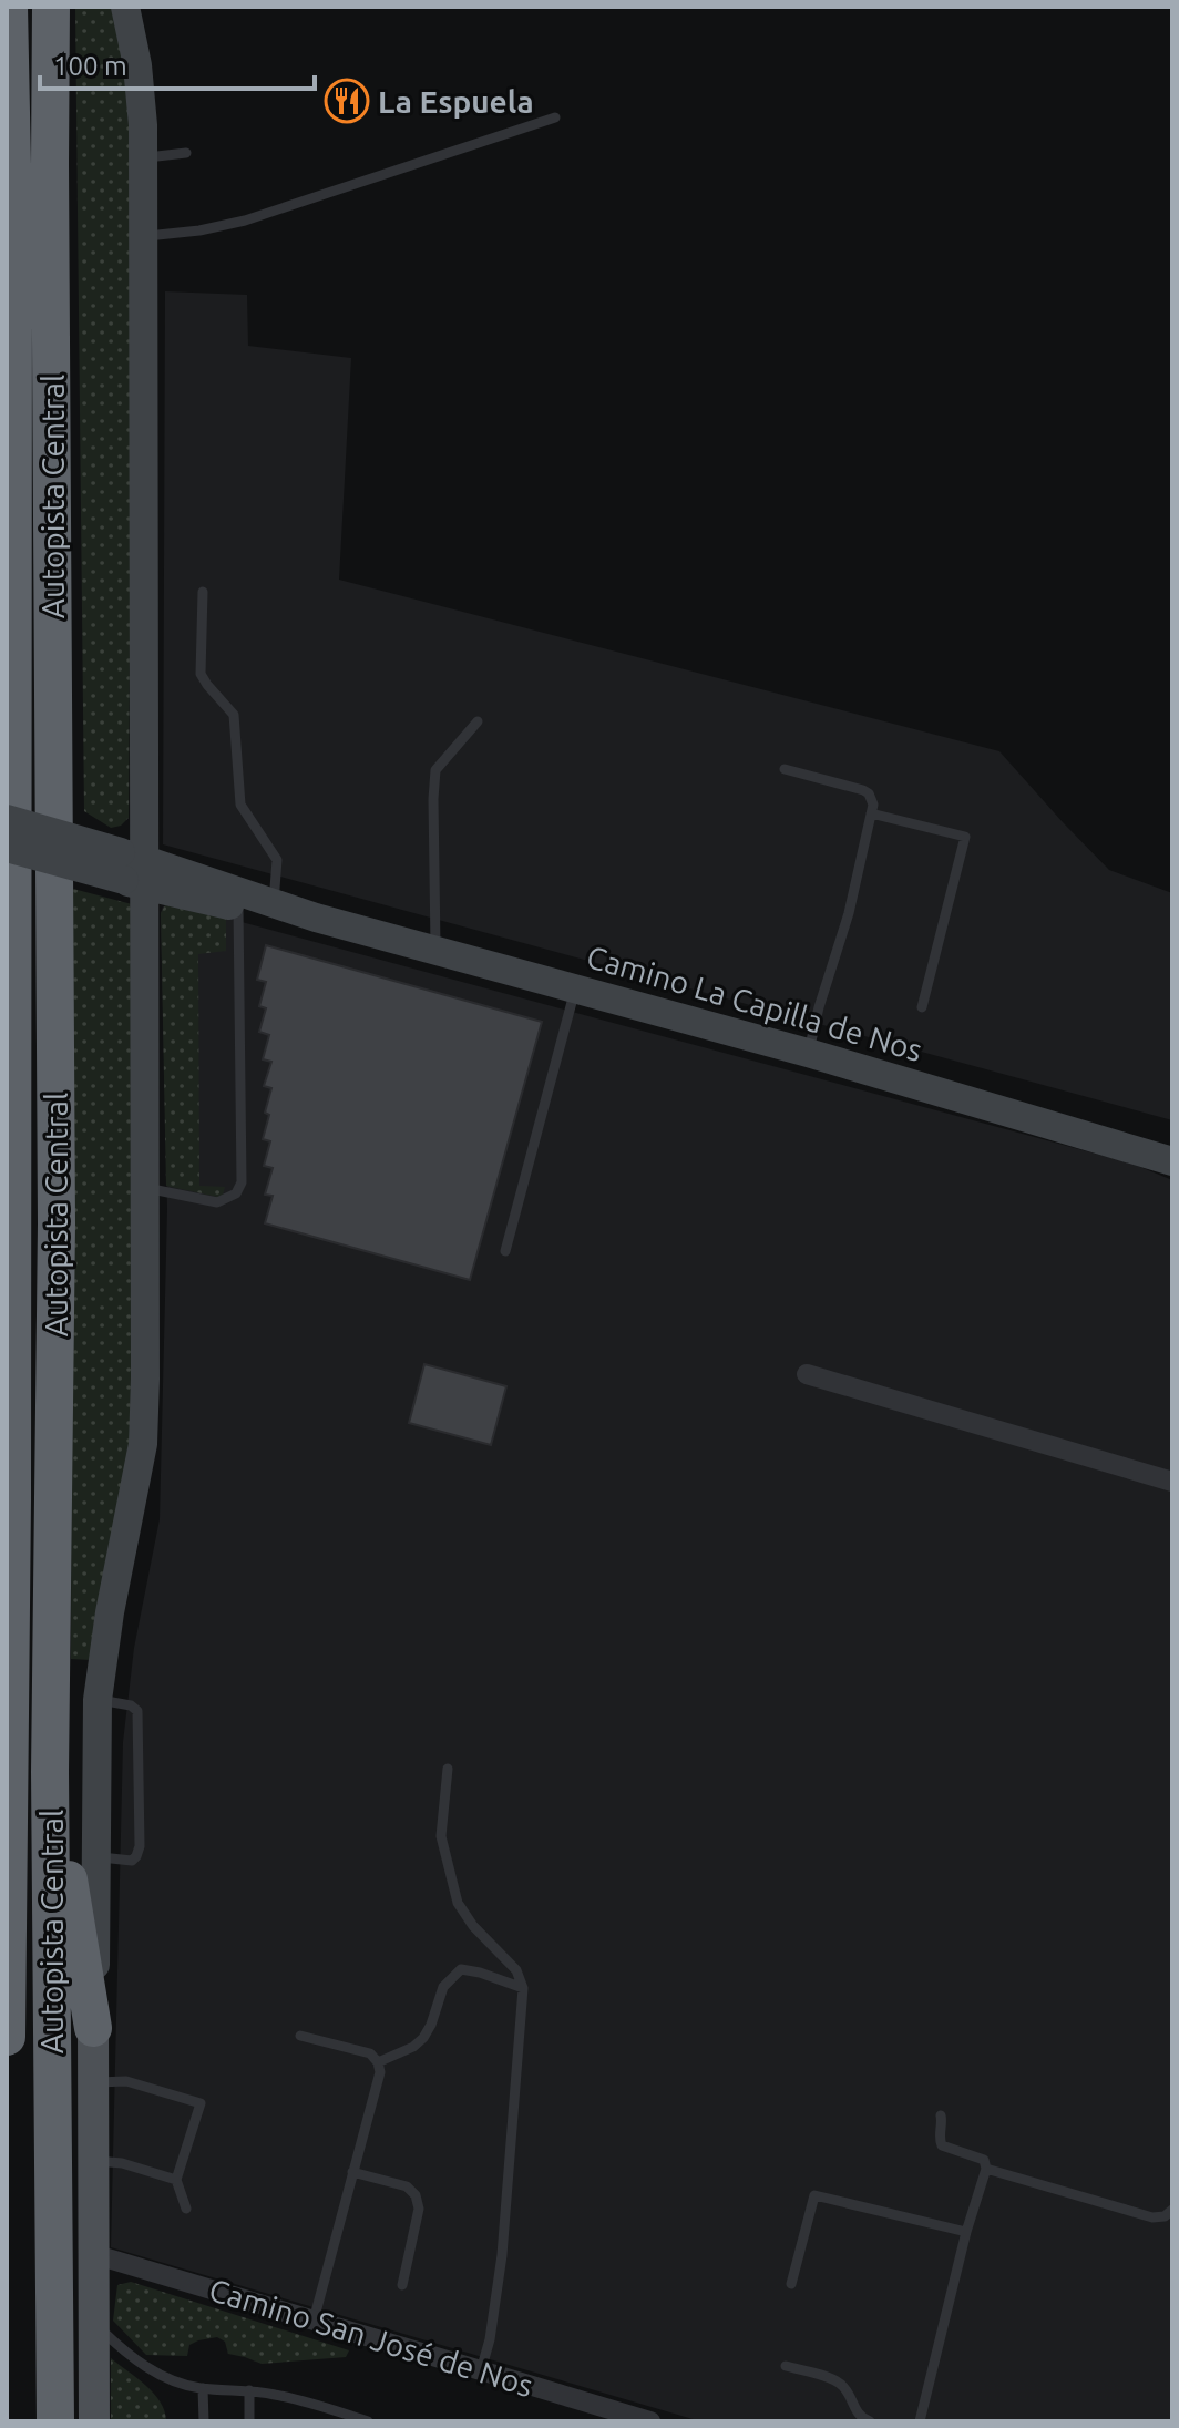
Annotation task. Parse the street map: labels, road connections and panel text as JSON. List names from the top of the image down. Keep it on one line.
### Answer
{"streets":{"highway":["Autopista Central"],"main road":["Camino La Capilla de Nos"],"street":["Camino San José de Nos"]},"places":{"restaurant":["La Espuela"]},"scale_bar":"100 m"}
